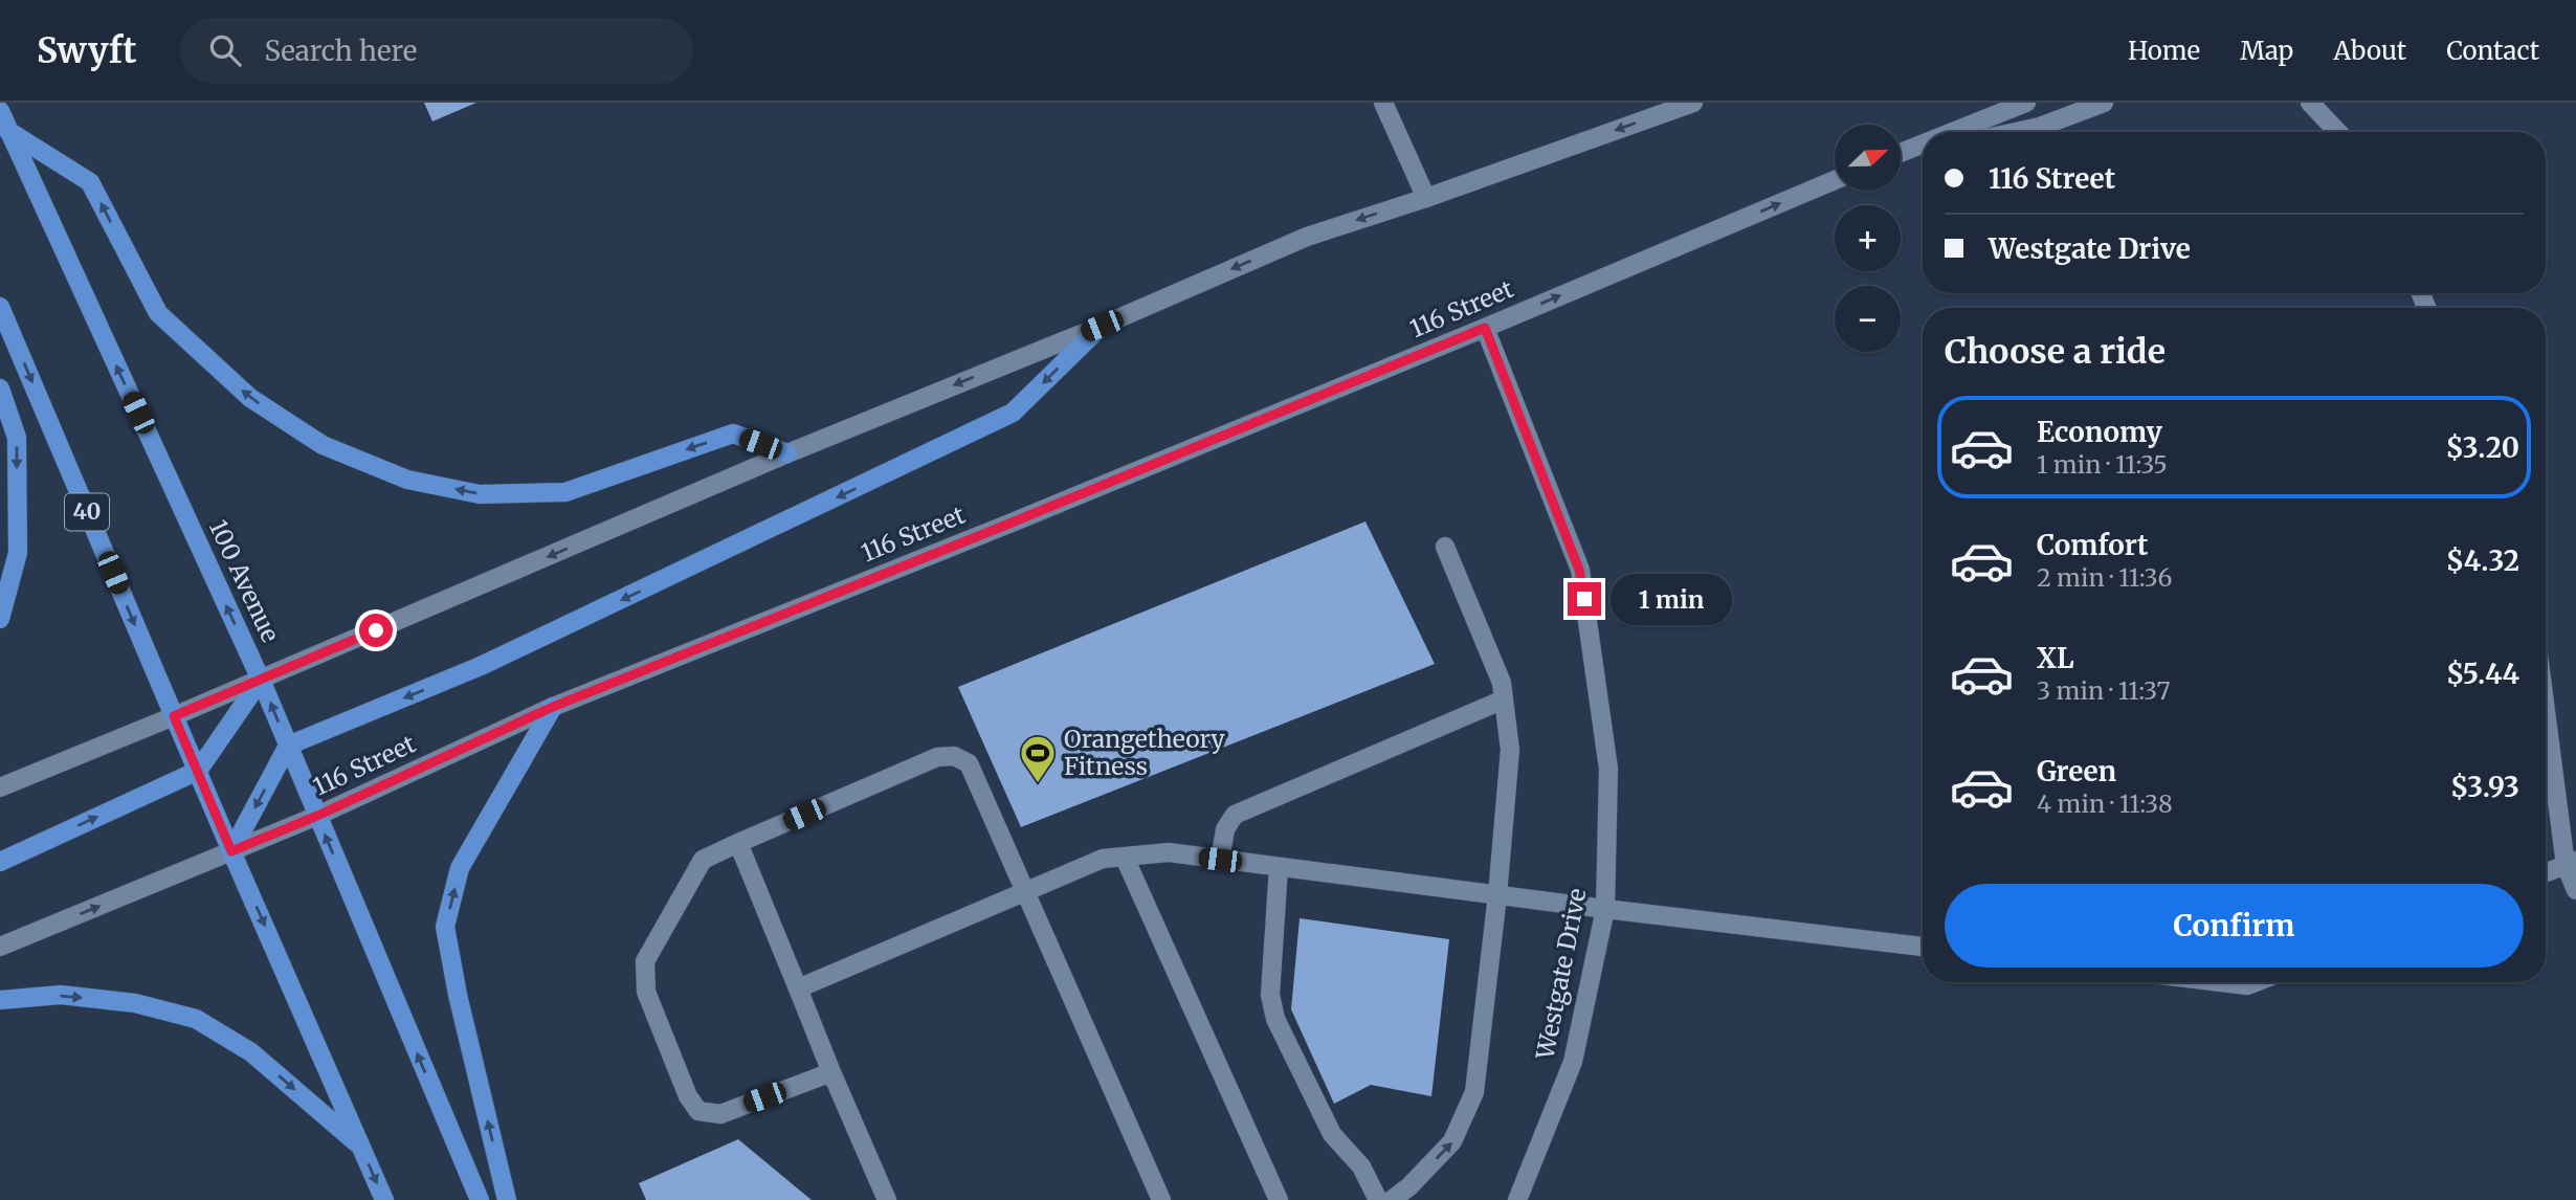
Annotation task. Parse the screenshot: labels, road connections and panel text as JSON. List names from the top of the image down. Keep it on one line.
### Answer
{"streets":{"main road":["116 Street","40","100 Avenue","Westgate Drive"]},"crossings":[["116 Street","40"],["116 Street","100 Avenue"],["116 Street","Westgate Drive"]],"places":{"sports":["Orangetheory Fitness"]},"north":"top right","page":{"header":"Swyft","search":"Search here","nav":["Home","Map","About","Contact"],"map_buttons":["+","−"],"banner":["116 Street","Westgate Drive"],"heading":"Choose a ride","list":[{"name":"Economy","note":"1 min · 11:35","value":"$3.20"},{"name":"Comfort","note":"2 min · 11:36","value":"$4.32"},{"name":"XL","note":"3 min · 11:37","value":"$5.44"},{"name":"Green","note":"4 min · 11:38","value":"$3.93"}],"bubble":"1 min","buttons":"Confirm"}}
